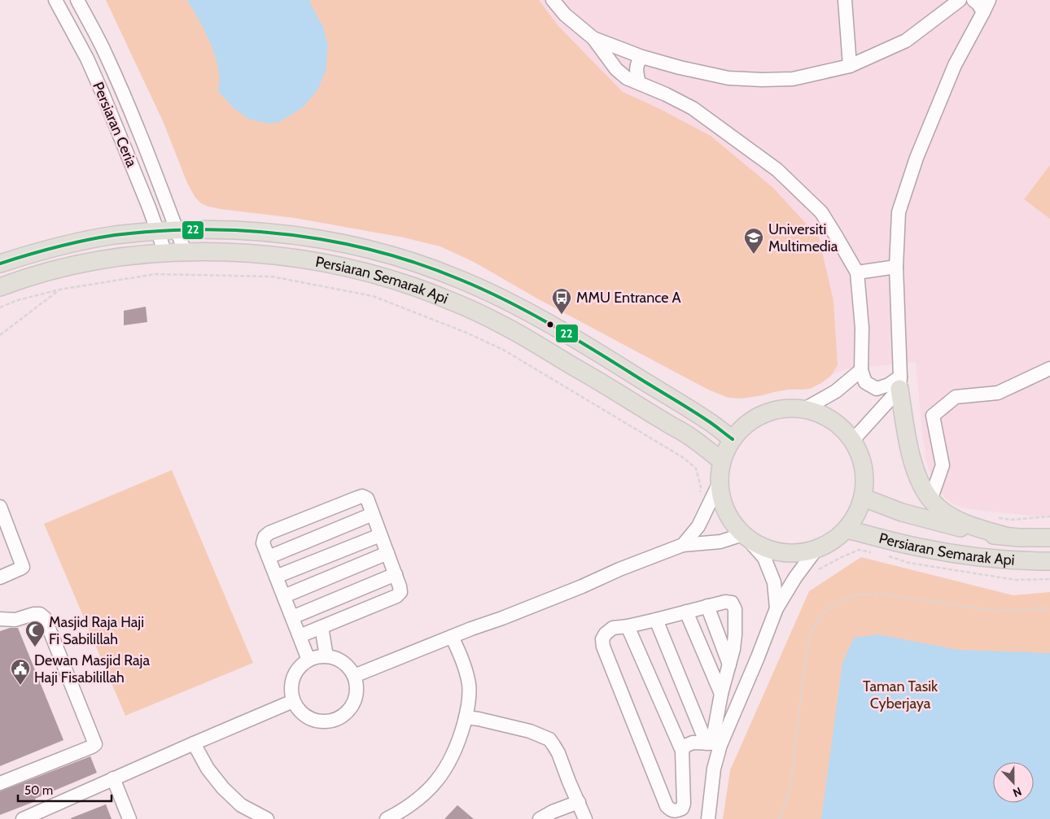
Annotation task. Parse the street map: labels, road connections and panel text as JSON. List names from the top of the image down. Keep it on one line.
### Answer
{"streets":{"main road":["Persiaran Semarak Api"],"street":["Persiaran Ceria"]},"crossings":[["Persiaran Ceria","Persiaran Semarak Api"]],"parks":["Taman Tasik Cyberjaya"],"places":{"school or university":["Universiti Multimedia"],"bus stop":["MMU Entrance A"],"mosque":["Masjid Raja Haji Fi Sabilillah"],"public building":["Dewan Masjid Raja Haji Fisabilillah"]},"lines":["transit line 22"],"scale_bar":"50 m","north":"bottom"}
